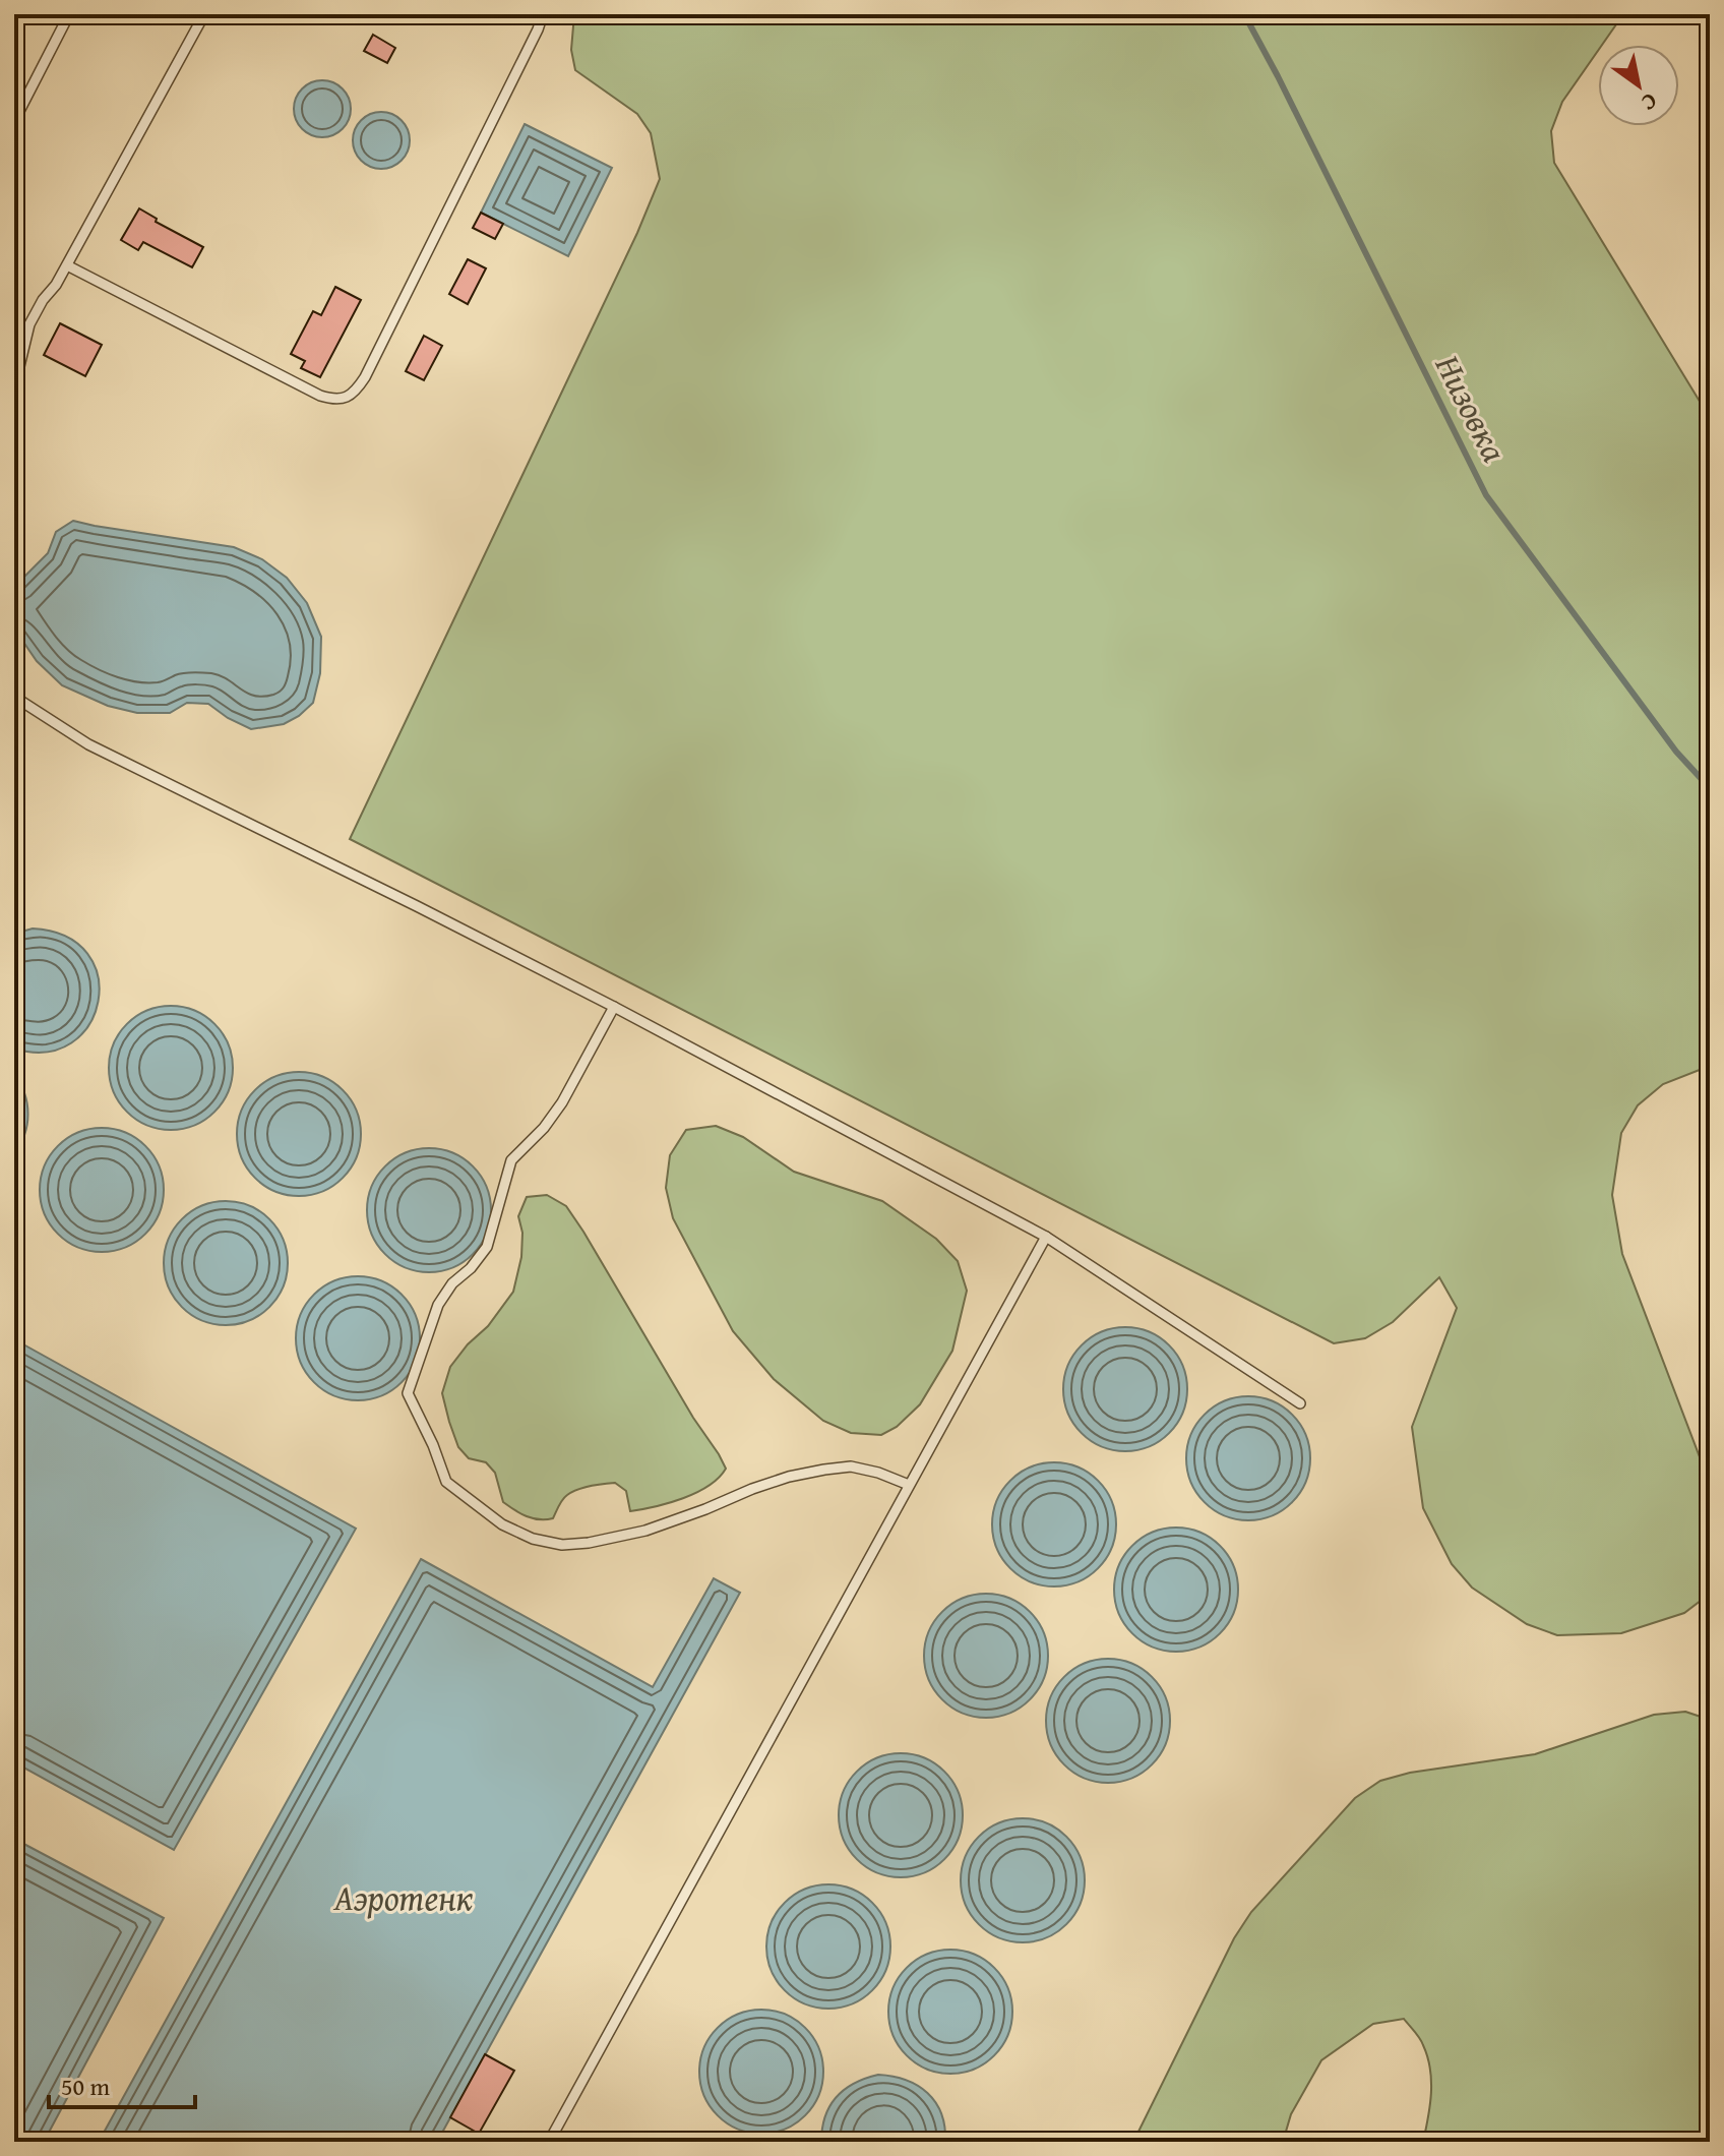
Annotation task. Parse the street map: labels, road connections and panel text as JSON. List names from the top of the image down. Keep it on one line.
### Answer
{"water":["Низовка","Аэротенк"],"scale_bar":"50 m","north":"bottom right"}
